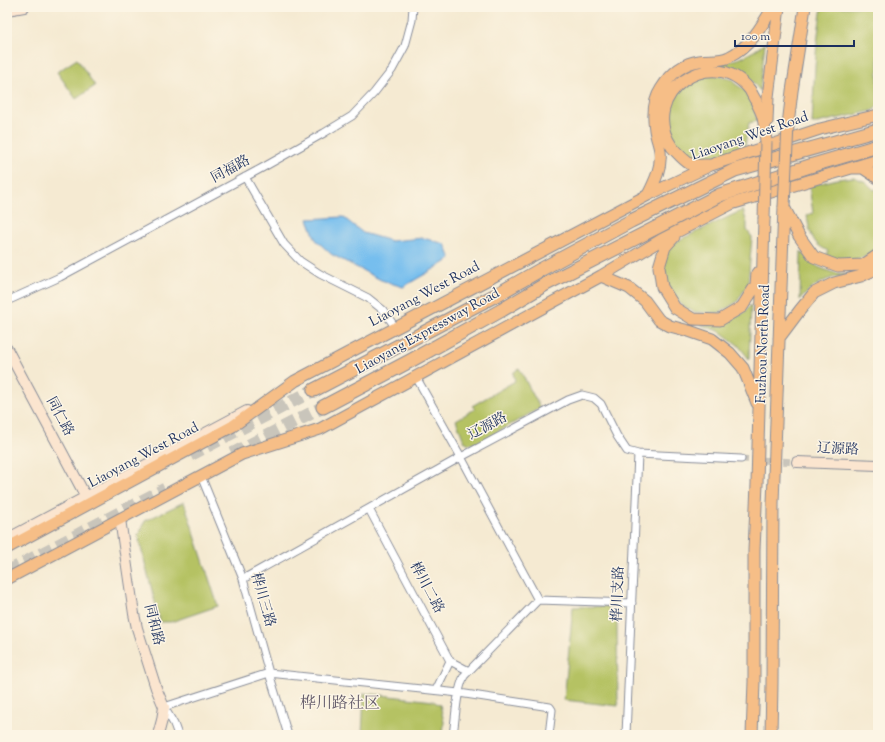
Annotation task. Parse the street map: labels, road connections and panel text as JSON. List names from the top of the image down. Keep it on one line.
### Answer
{"streets":{"highway":["Liaoyang West Road","Liaoyang Expressway Road"],"main road":["Fuzhou North Road"],"street":["同福路","同仁路","辽源路","桦川二路","桦川支路","桦川三路","同和路"]},"crossings":[["Liaoyang West Road","Liaoyang Expressway Road"],["Liaoyang West Road","同仁路"],["辽源路","桦川二路"],["辽源路","桦川支路"],["辽源路","桦川三路"]],"districts":["桦川路社区"],"scale_bar":"100 m"}
